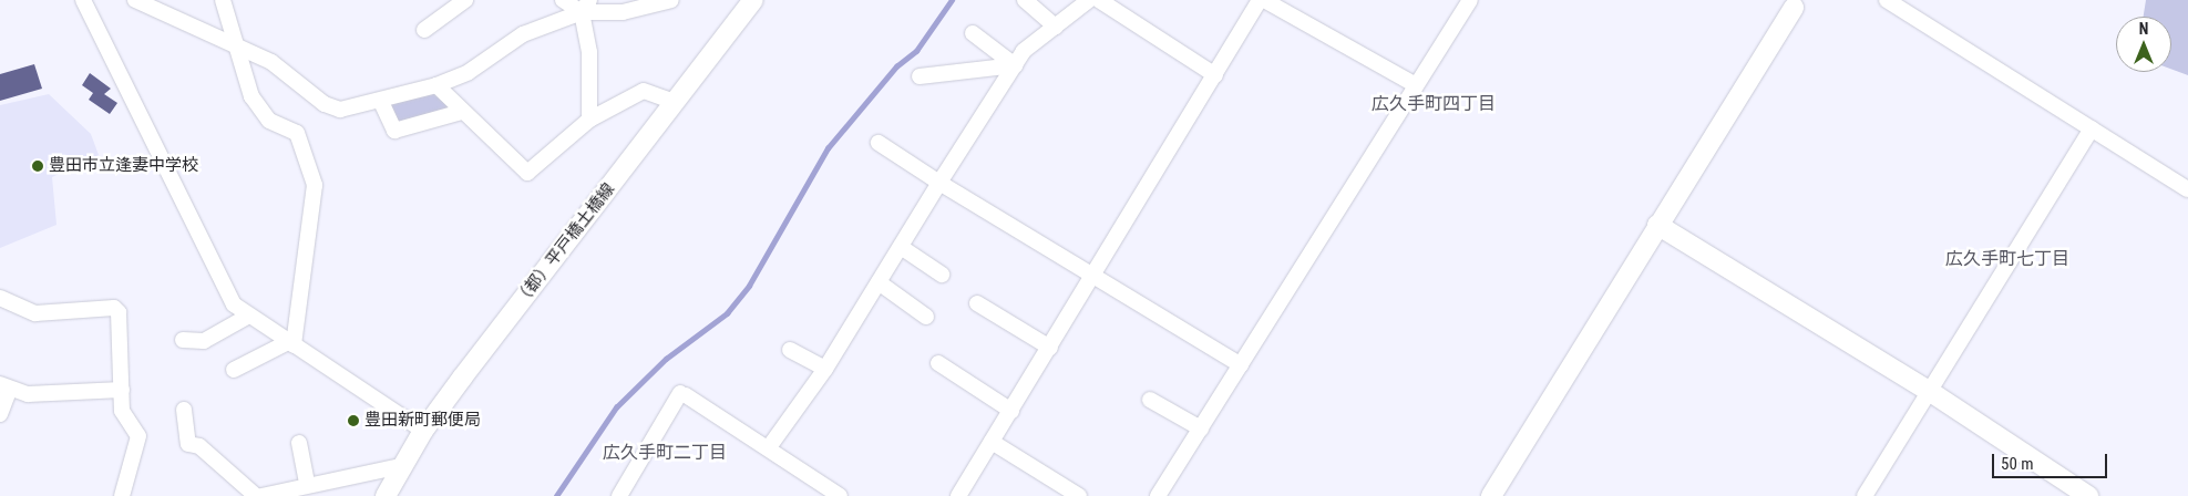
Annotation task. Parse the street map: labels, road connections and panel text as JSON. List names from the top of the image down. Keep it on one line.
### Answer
{"streets":{"street":["（都）平戸橋土橋線"]},"districts":["広久手町四丁目","広久手町七丁目","広久手町二丁目"],"places":["豊田市立逢妻中学校","豊田新町郵便局"],"scale_bar":"50 m","north":"top"}
